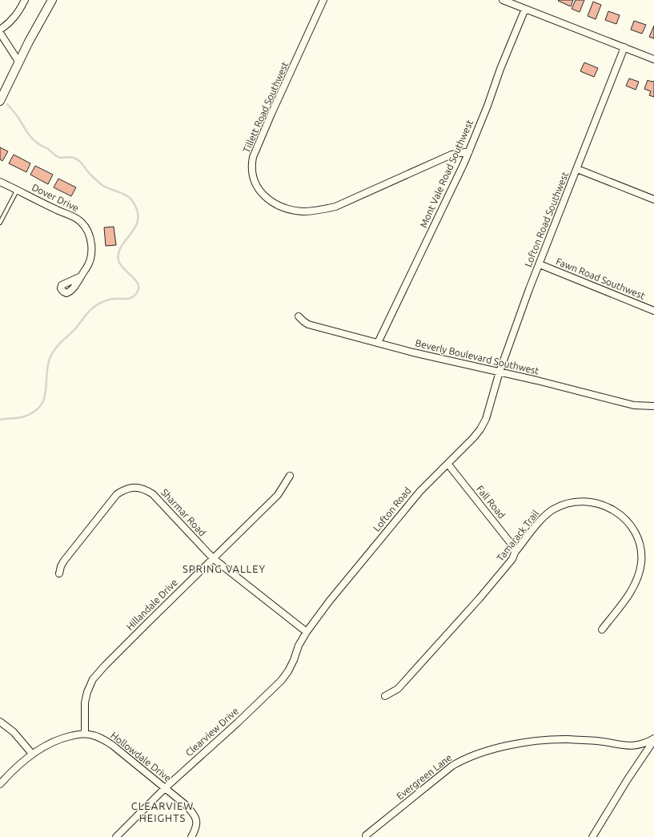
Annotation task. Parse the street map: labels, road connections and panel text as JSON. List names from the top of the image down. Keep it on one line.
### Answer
{"streets":{"street":["Tillett Road Southwest","Mont Vale Road Southwest","Dover Drive","Lofton Road Southwest","Fawn Road Southwest","Beverly Boulevard Southwest","Fall Road","Lofton Road","Sharmar Road","Tamarack Trail","Hillandale Drive","Clearview Drive","Hollowdale Drive","Evergreen Lane"]},"crossings":[["Tillett Road Southwest","Mont Vale Road Southwest"],["Mont Vale Road Southwest","Beverly Boulevard Southwest"],["Lofton Road Southwest","Fawn Road Southwest"],["Lofton Road Southwest","Beverly Boulevard Southwest"],["Lofton Road Southwest","Lofton Road"],["Fall Road","Lofton Road"],["Fall Road","Tamarack Trail"],["Lofton Road","Sharmar Road"],["Lofton Road","Clearview Drive"],["Sharmar Road","Hillandale Drive"],["Sharmar Road","Clearview Drive"],["Hillandale Drive","Hollowdale Drive"],["Clearview Drive","Hollowdale Drive"]],"districts":["SPRING VALLEY","CLEARVIEW HEIGHTS"]}
